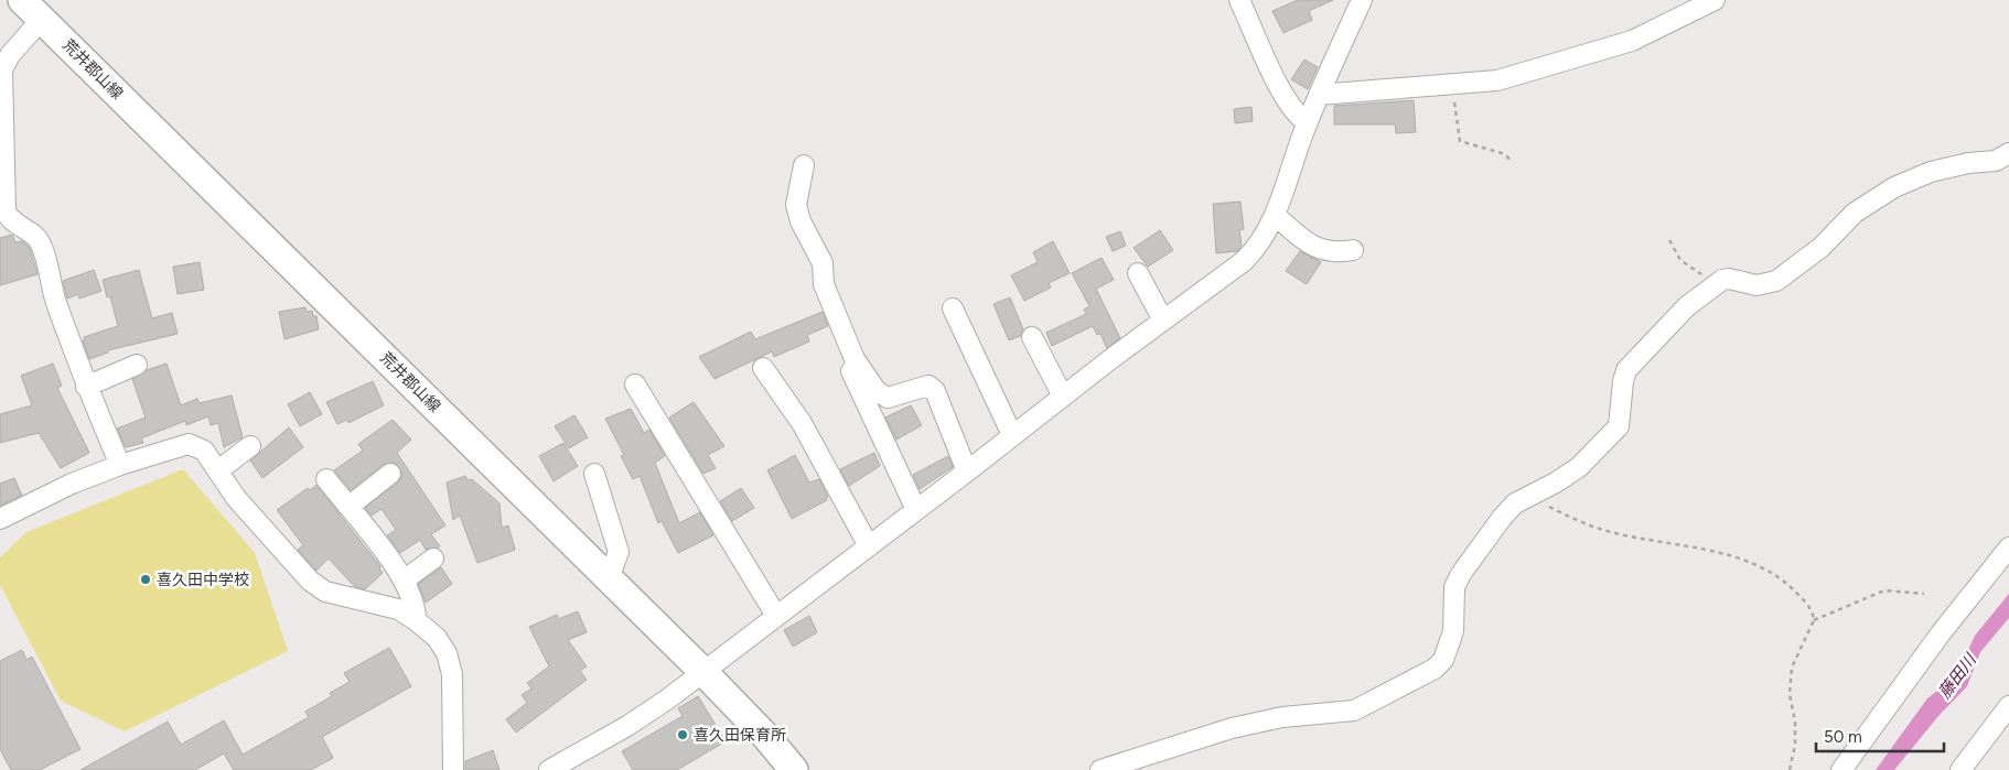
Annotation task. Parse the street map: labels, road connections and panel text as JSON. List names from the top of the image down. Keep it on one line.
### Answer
{"streets":{"main road":["荒井郡山線"]},"water":["藤田川"],"places":["喜久田中学校","喜久田保育所"],"scale_bar":"50 m"}
